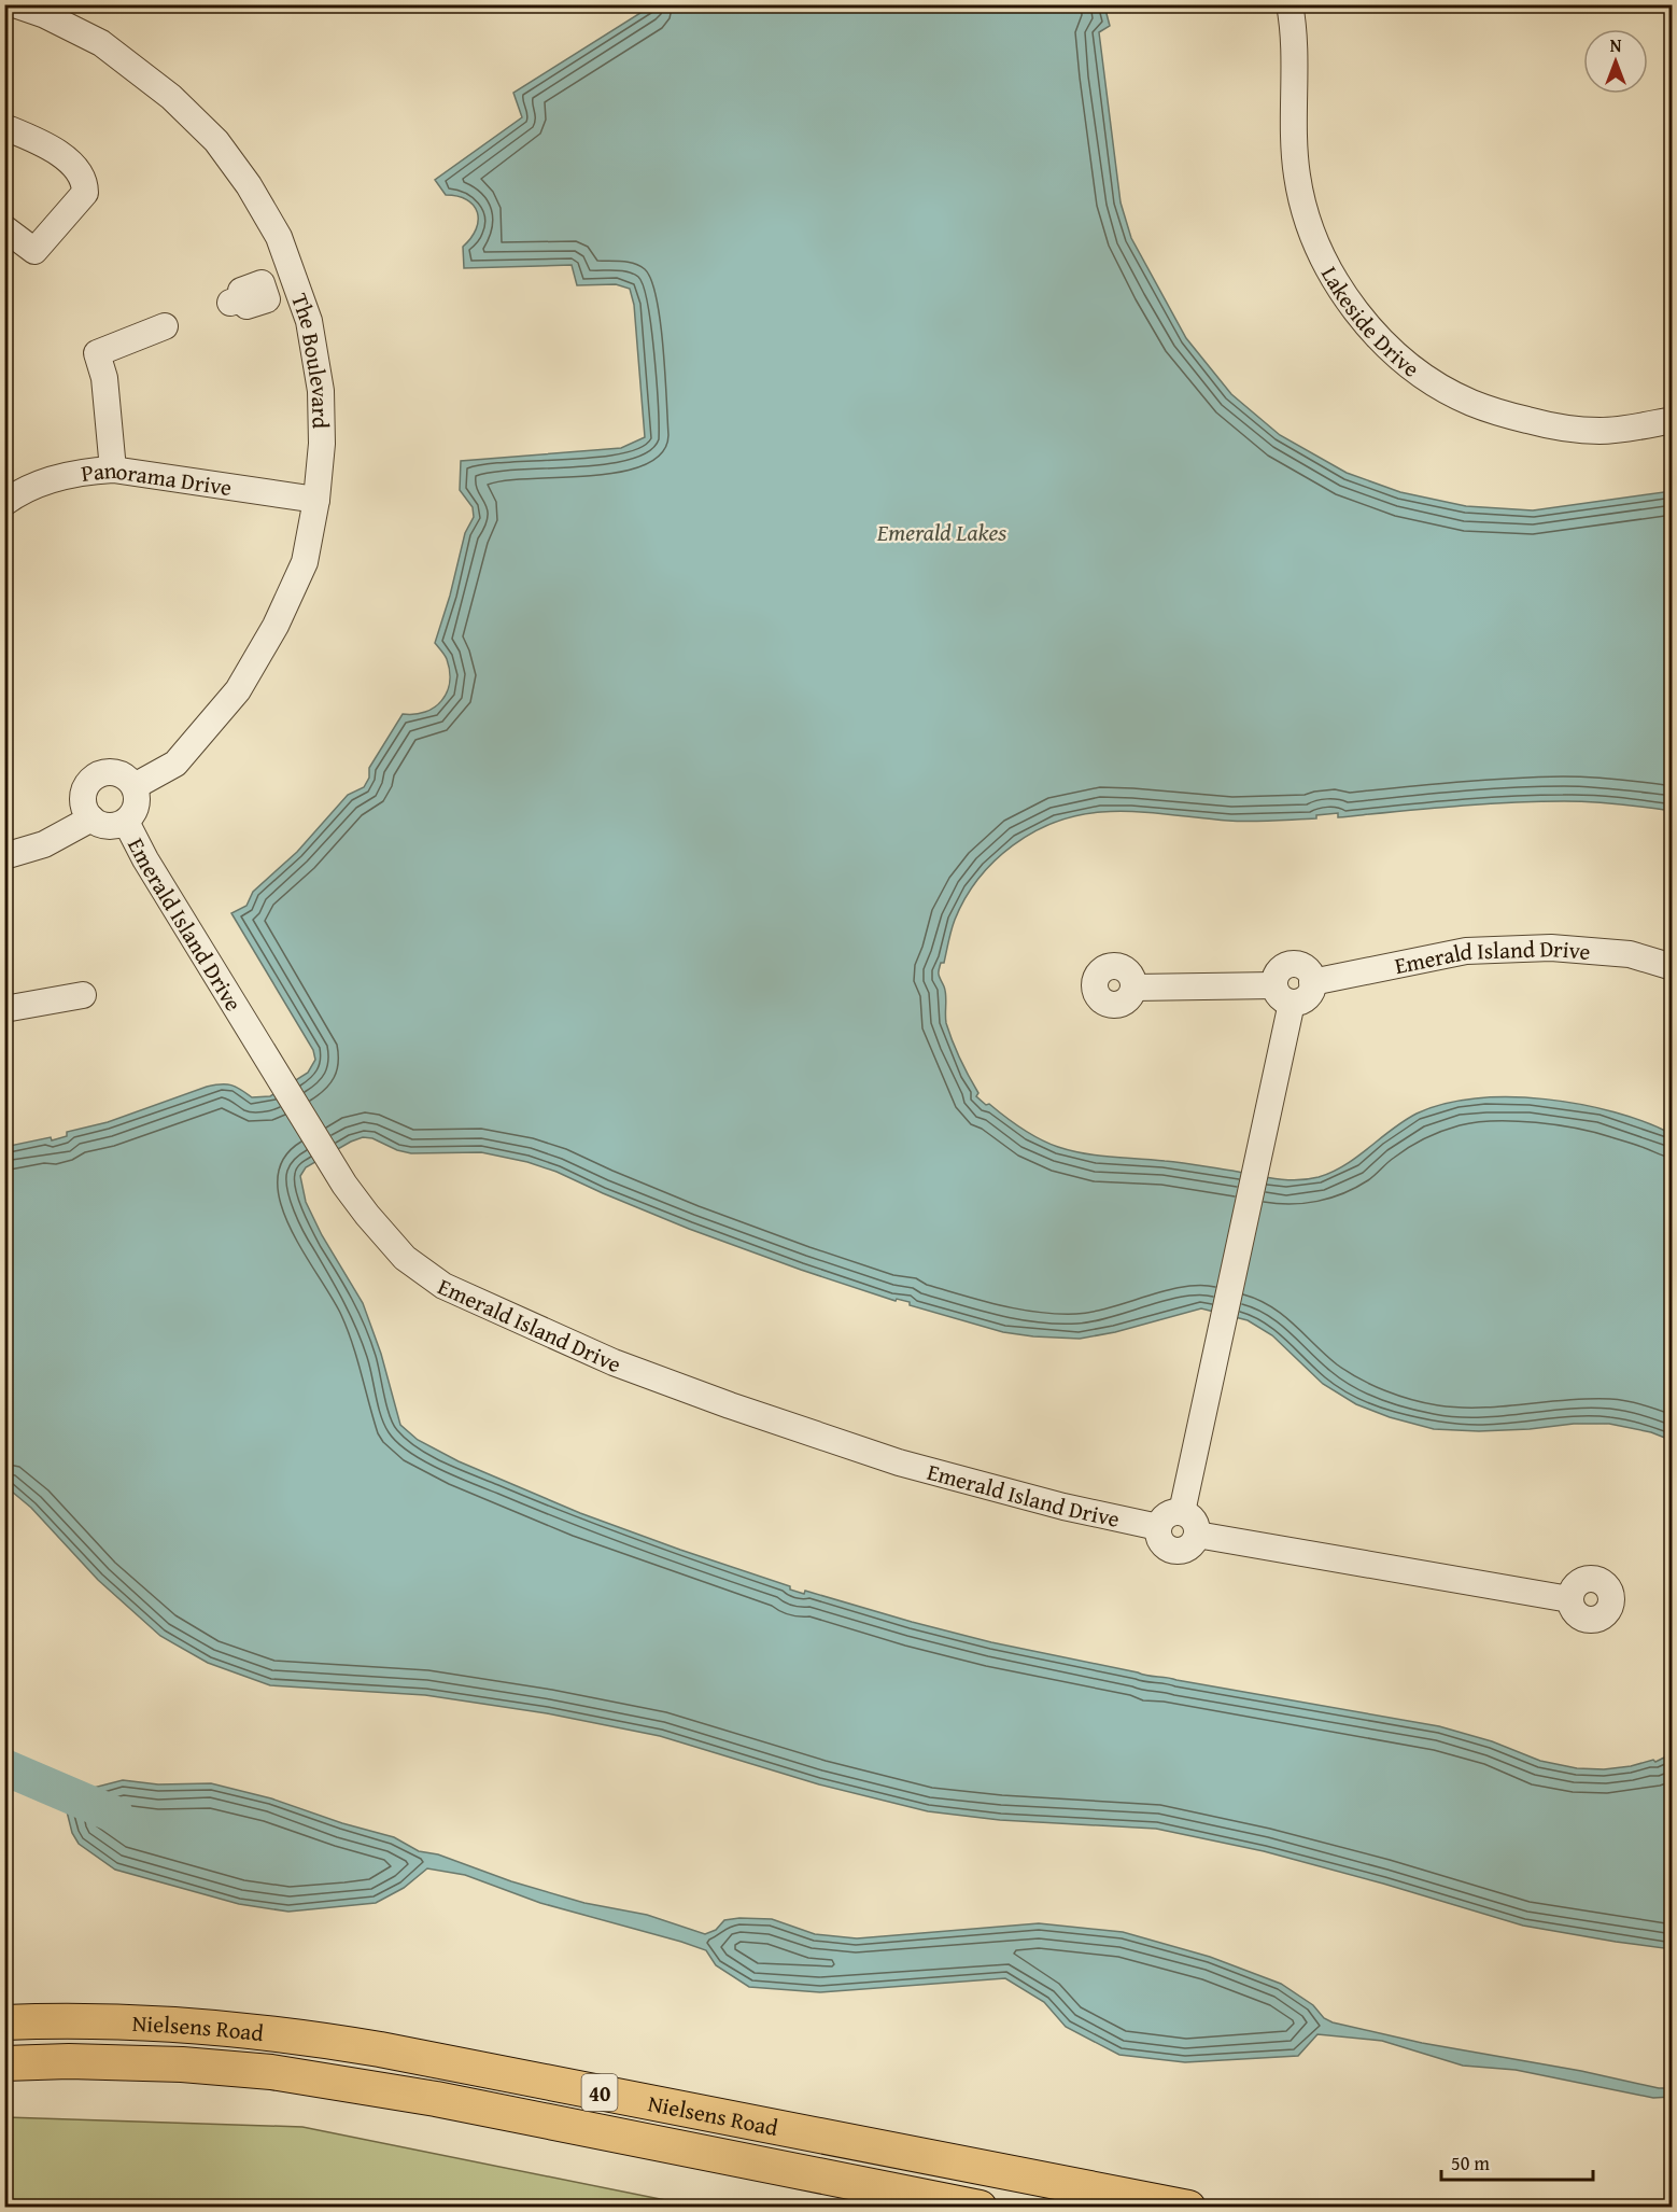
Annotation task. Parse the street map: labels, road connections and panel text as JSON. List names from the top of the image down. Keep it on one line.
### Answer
{"streets":{"main road":["Nielsens Road","40"],"street":["Lakeside Drive","The Boulevard","Panorama Drive","Emerald Island Drive"]},"crossings":[["The Boulevard","Panorama Drive"],["The Boulevard","Emerald Island Drive"]],"water":["Emerald Lakes"],"scale_bar":"50 m","north":"top"}
